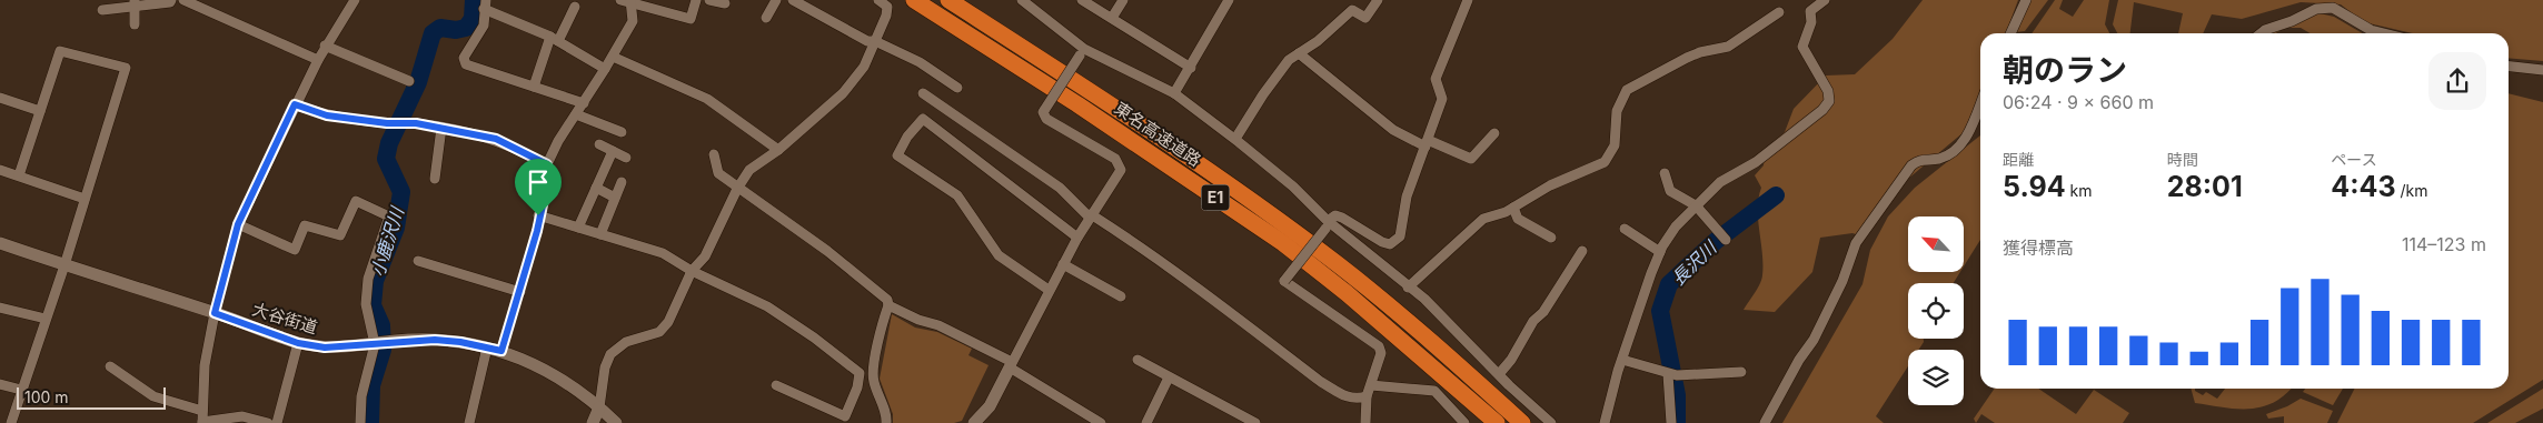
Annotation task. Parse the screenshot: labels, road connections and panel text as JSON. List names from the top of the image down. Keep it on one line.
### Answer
{"streets":{"highway":["東名高速道路","E1"],"street":["大谷街道"]},"water":["小鹿沢川","長沢川"],"scale_bar":"100 m","north":"top left","page":{"heading":["朝のラン","06:24 · 9 × 660 m"],"stats":[["距離","5.94 km"],["時間","28:01"],["ペース","4:43 /km"]],"chart":["獲得標高","114–123 m"],"scale":"100 m"}}
